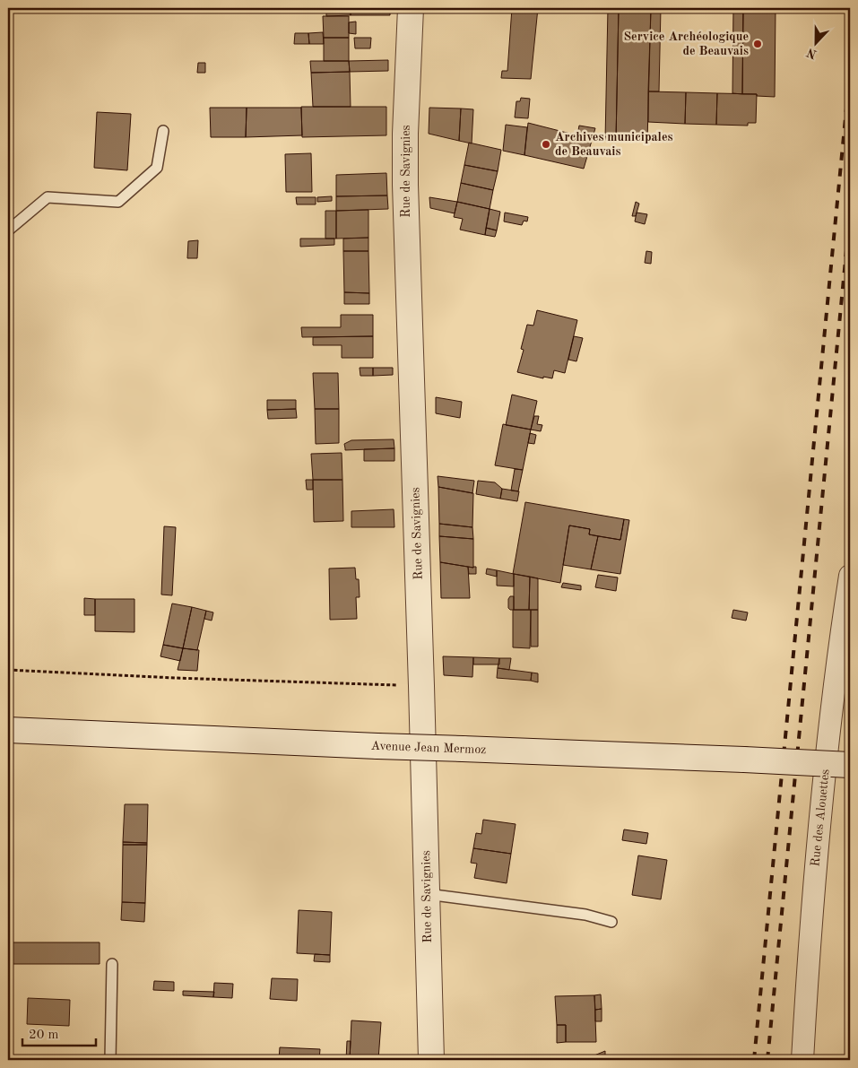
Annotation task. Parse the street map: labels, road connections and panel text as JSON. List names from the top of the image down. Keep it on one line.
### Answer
{"streets":{"street":["Rue de Savignies","Avenue Jean Mermoz","Rue des Alouettes"]},"places":["Service Archéologique de Beauvais","Archives municipales de Beauvais"],"scale_bar":"20 m","north":"bottom"}
